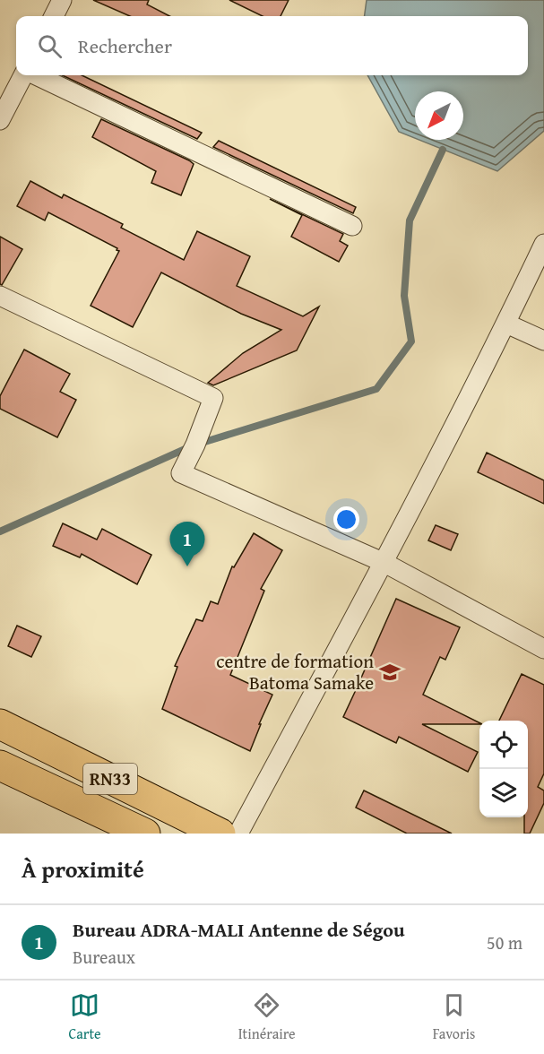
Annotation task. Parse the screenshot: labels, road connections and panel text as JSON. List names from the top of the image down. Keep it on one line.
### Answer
{"streets":{"main road":["RN33"]},"places":{"school or university":["centre de formation Batoma Samake"]},"north":"bottom left","page":{"search":"Rechercher","pins":"1","heading":"À proximité","list":[{"mark":"1","name":"Bureau ADRA-MALI Antenne de Ségou","note":"Bureaux","value":"50 m"}],"nav":["Carte","Itinéraire","Favoris"]}}
